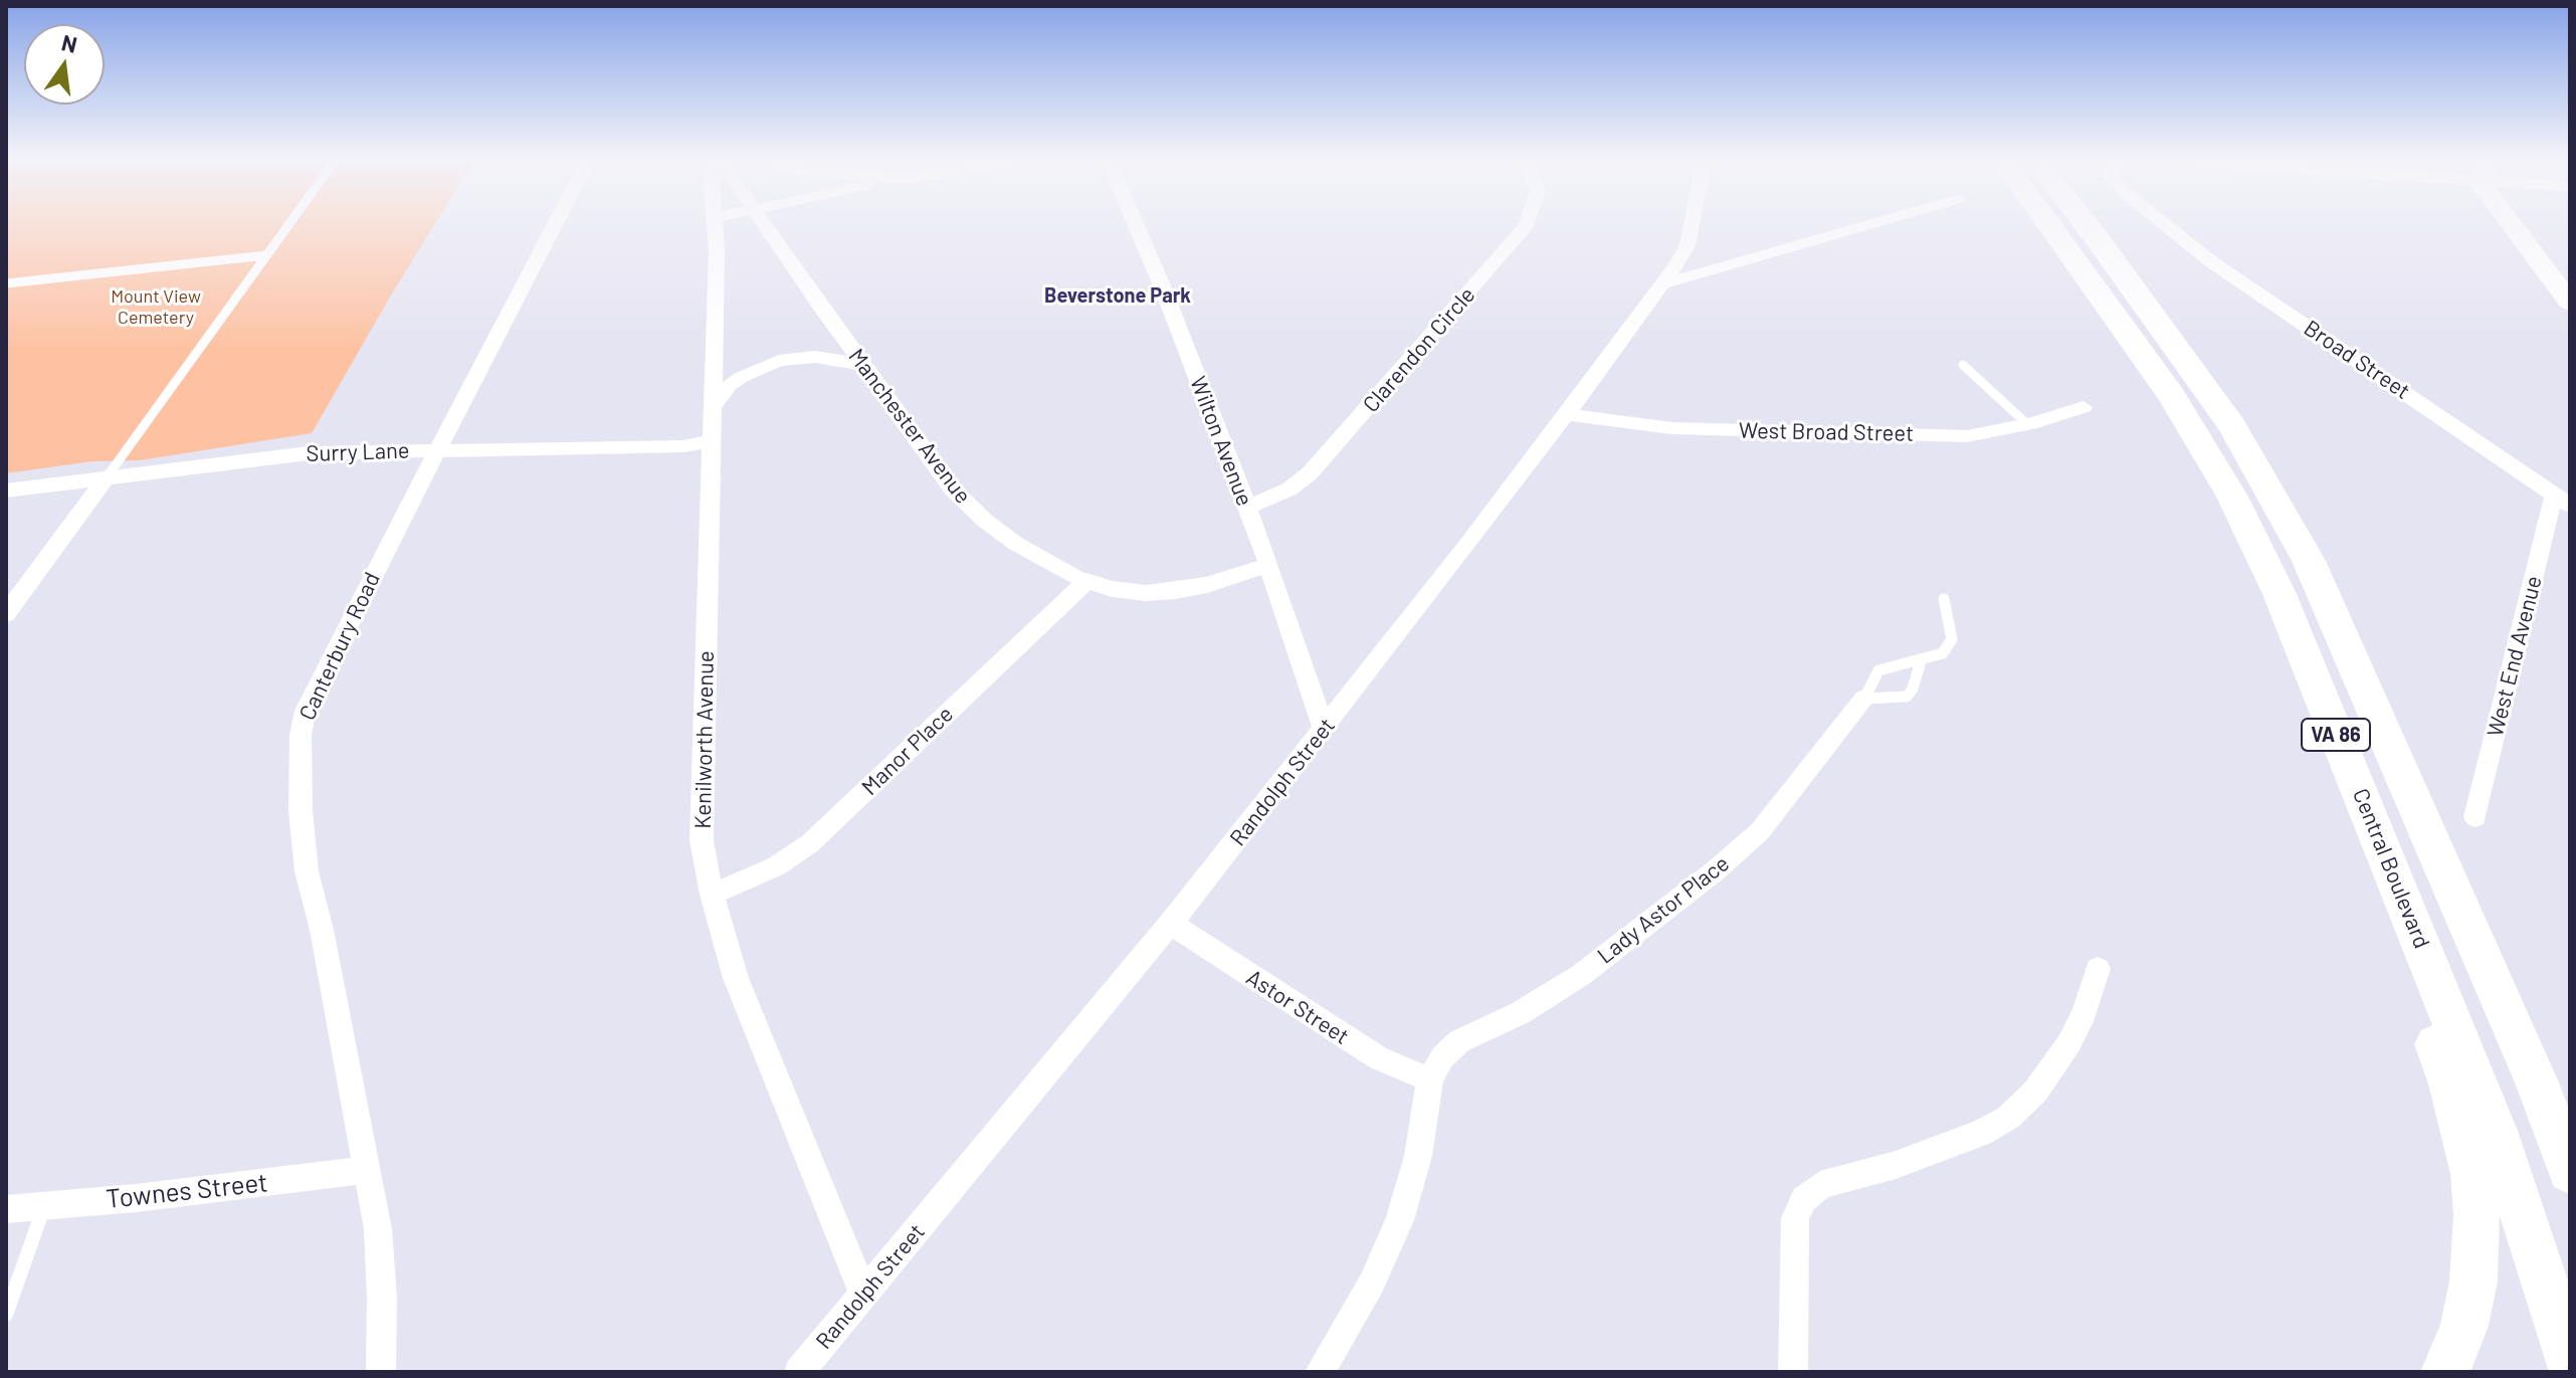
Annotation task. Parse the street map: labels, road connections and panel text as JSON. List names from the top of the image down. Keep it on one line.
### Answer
{"streets":{"main road":["VA 86","Central Boulevard"],"street":["Clarendon Circle","Broad Street","Manchester Avenue","West Broad Street","Wilton Avenue","Surry Lane","Canterbury Road","West End Avenue","Kenilworth Avenue","Manor Place","Randolph Street","Lady Astor Place","Astor Street","Townes Street"]},"crossings":[["Clarendon Circle","Wilton Avenue"],["Broad Street","West End Avenue"],["Manchester Avenue","Wilton Avenue"],["Manchester Avenue","Manor Place"],["West Broad Street","Randolph Street"],["Wilton Avenue","Randolph Street"],["Surry Lane","Canterbury Road"],["Surry Lane","Kenilworth Avenue"],["Canterbury Road","Townes Street"],["Kenilworth Avenue","Manor Place"],["Kenilworth Avenue","Randolph Street"],["Randolph Street","Astor Street"],["Lady Astor Place","Astor Street"]],"districts":["Beverstone Park"],"parks":["Mount View Cemetery"],"north":"top"}
